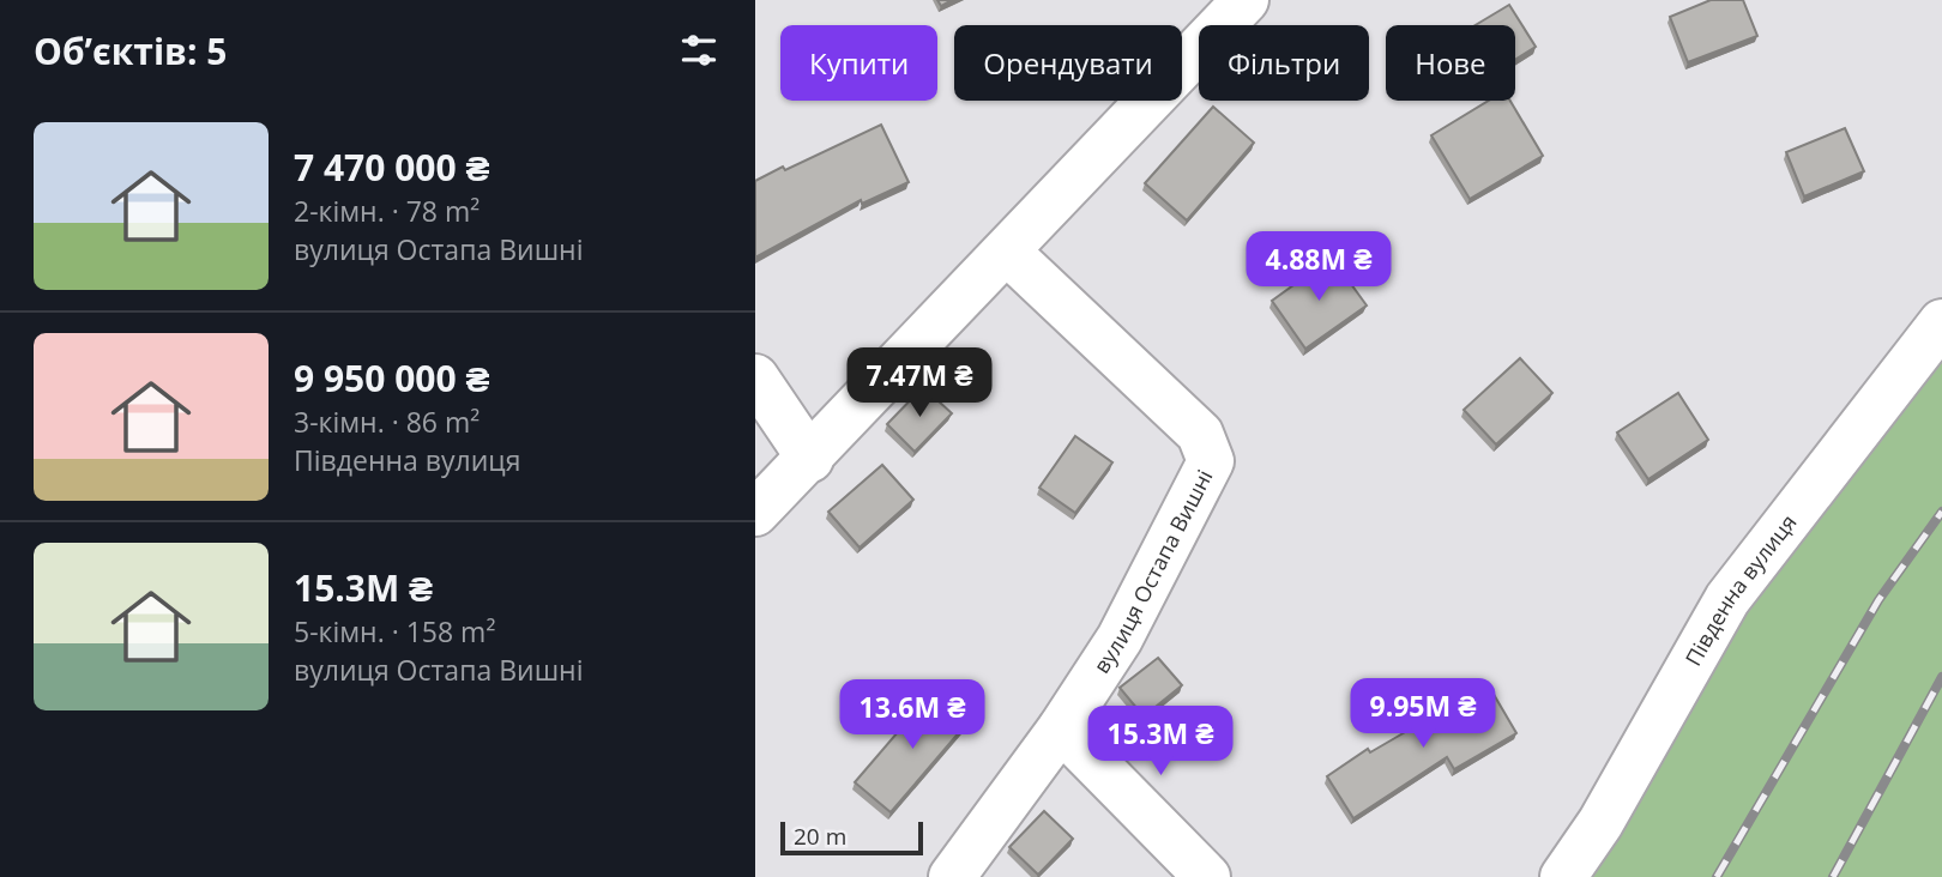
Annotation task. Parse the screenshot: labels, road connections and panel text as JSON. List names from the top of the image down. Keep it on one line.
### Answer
{"streets":{"street":["вулиця Остапа Вишні","Південна вулиця"]},"scale_bar":"20 m","page":{"heading":"Об’єктів: 5","chip":["Купити","Орендувати","Фільтри","Нове"],"list":[{"name":"7 470 000 ₴","note":"2-кімн. · 78 m² · вулиця Остапа Вишні"},{"name":"9 950 000 ₴","note":"3-кімн. · 86 m² · Південна вулиця"},{"name":"15.3M ₴","note":"5-кімн. · 158 m² · вулиця Остапа Вишні"}],"price":["4.88M ₴","7.47M ₴","9.95M ₴","13.6M ₴","15.3M ₴"],"scale":"20 m"}}
